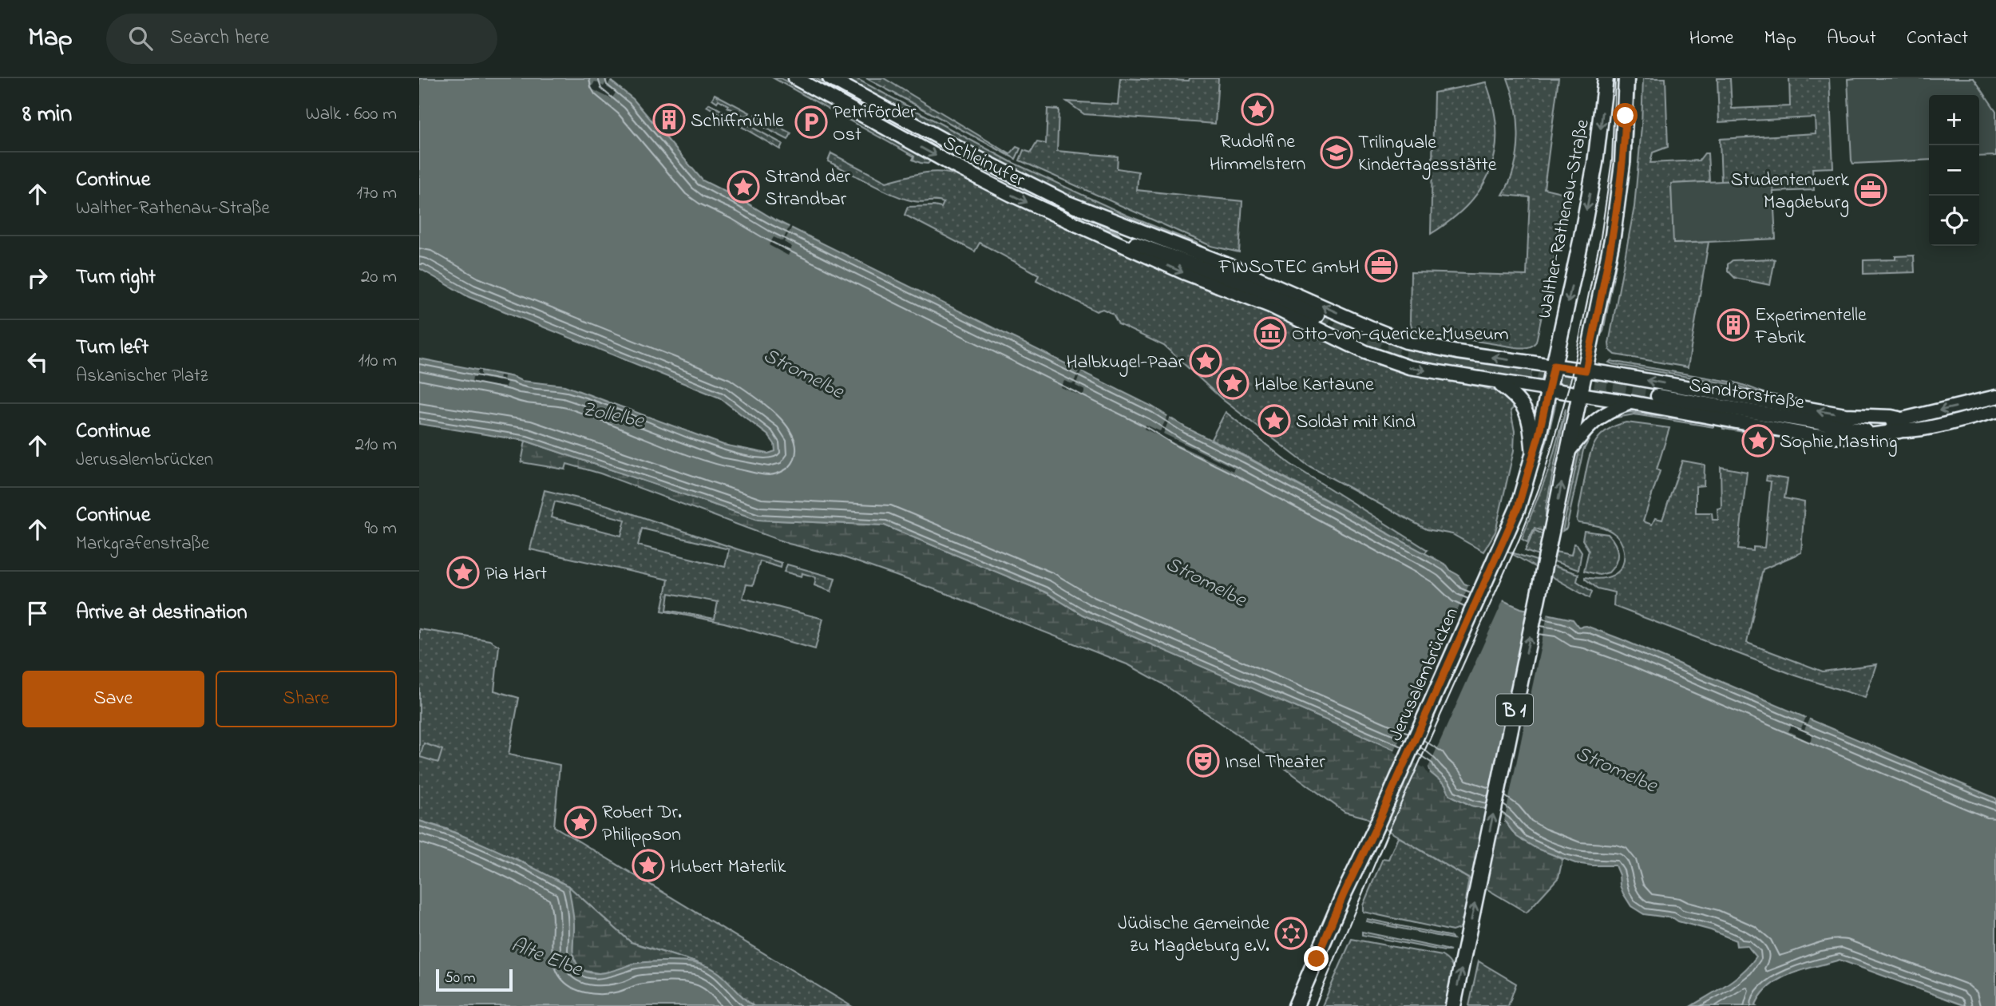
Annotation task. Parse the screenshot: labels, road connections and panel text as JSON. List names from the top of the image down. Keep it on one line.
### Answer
{"streets":{"main road":["Schleinufer","Walther-Rathenau-Straße","Sandtorstraße","Jerusalembrücken","B 1"]},"crossings":[["Walther-Rathenau-Straße","Jerusalembrücken"]],"water":["Stromelbe","Zollelbe","Alte Elbe"],"places":{"place":["Rudolfine Himmelstern","Strand der Strandbar","Halbkugel-Paar","Halbe Kartaune","Soldat mit Kind","Sophie Masting","Pia Hart","Robert Dr. Philippson","Hubert Materlik"],"building":["Schiffmühle","Experimentelle Fabrik"],"parking":["Petriförder Ost"],"school or university":["Trilinguale Kindertagesstätte"],"office":["Studentenwerk Magdeburg","FINSOTEC GmbH"],"museum":["Otto-von-Guericke-Museum"],"theatre":["Insel Theater"],"synagogue":["Jüdische Gemeinde zu Magdeburg e.V."]},"scale_bar":"50 m","page":{"header":"Map","search":"Search here","nav":["Home","Map","About","Contact"],"heading":["8 min","Walk · 600 m"],"map_buttons":["+","−"],"list":[["Continue","Walther-Rathenau-Straße","170 m"],["Turn right","20 m"],["Turn left","Askanischer Platz","110 m"],["Continue","Jerusalembrücken","210 m"],["Continue","Markgrafenstraße","90 m"],"Arrive at destination"],"buttons":["Save","Share"],"scale":"50 m"}}
